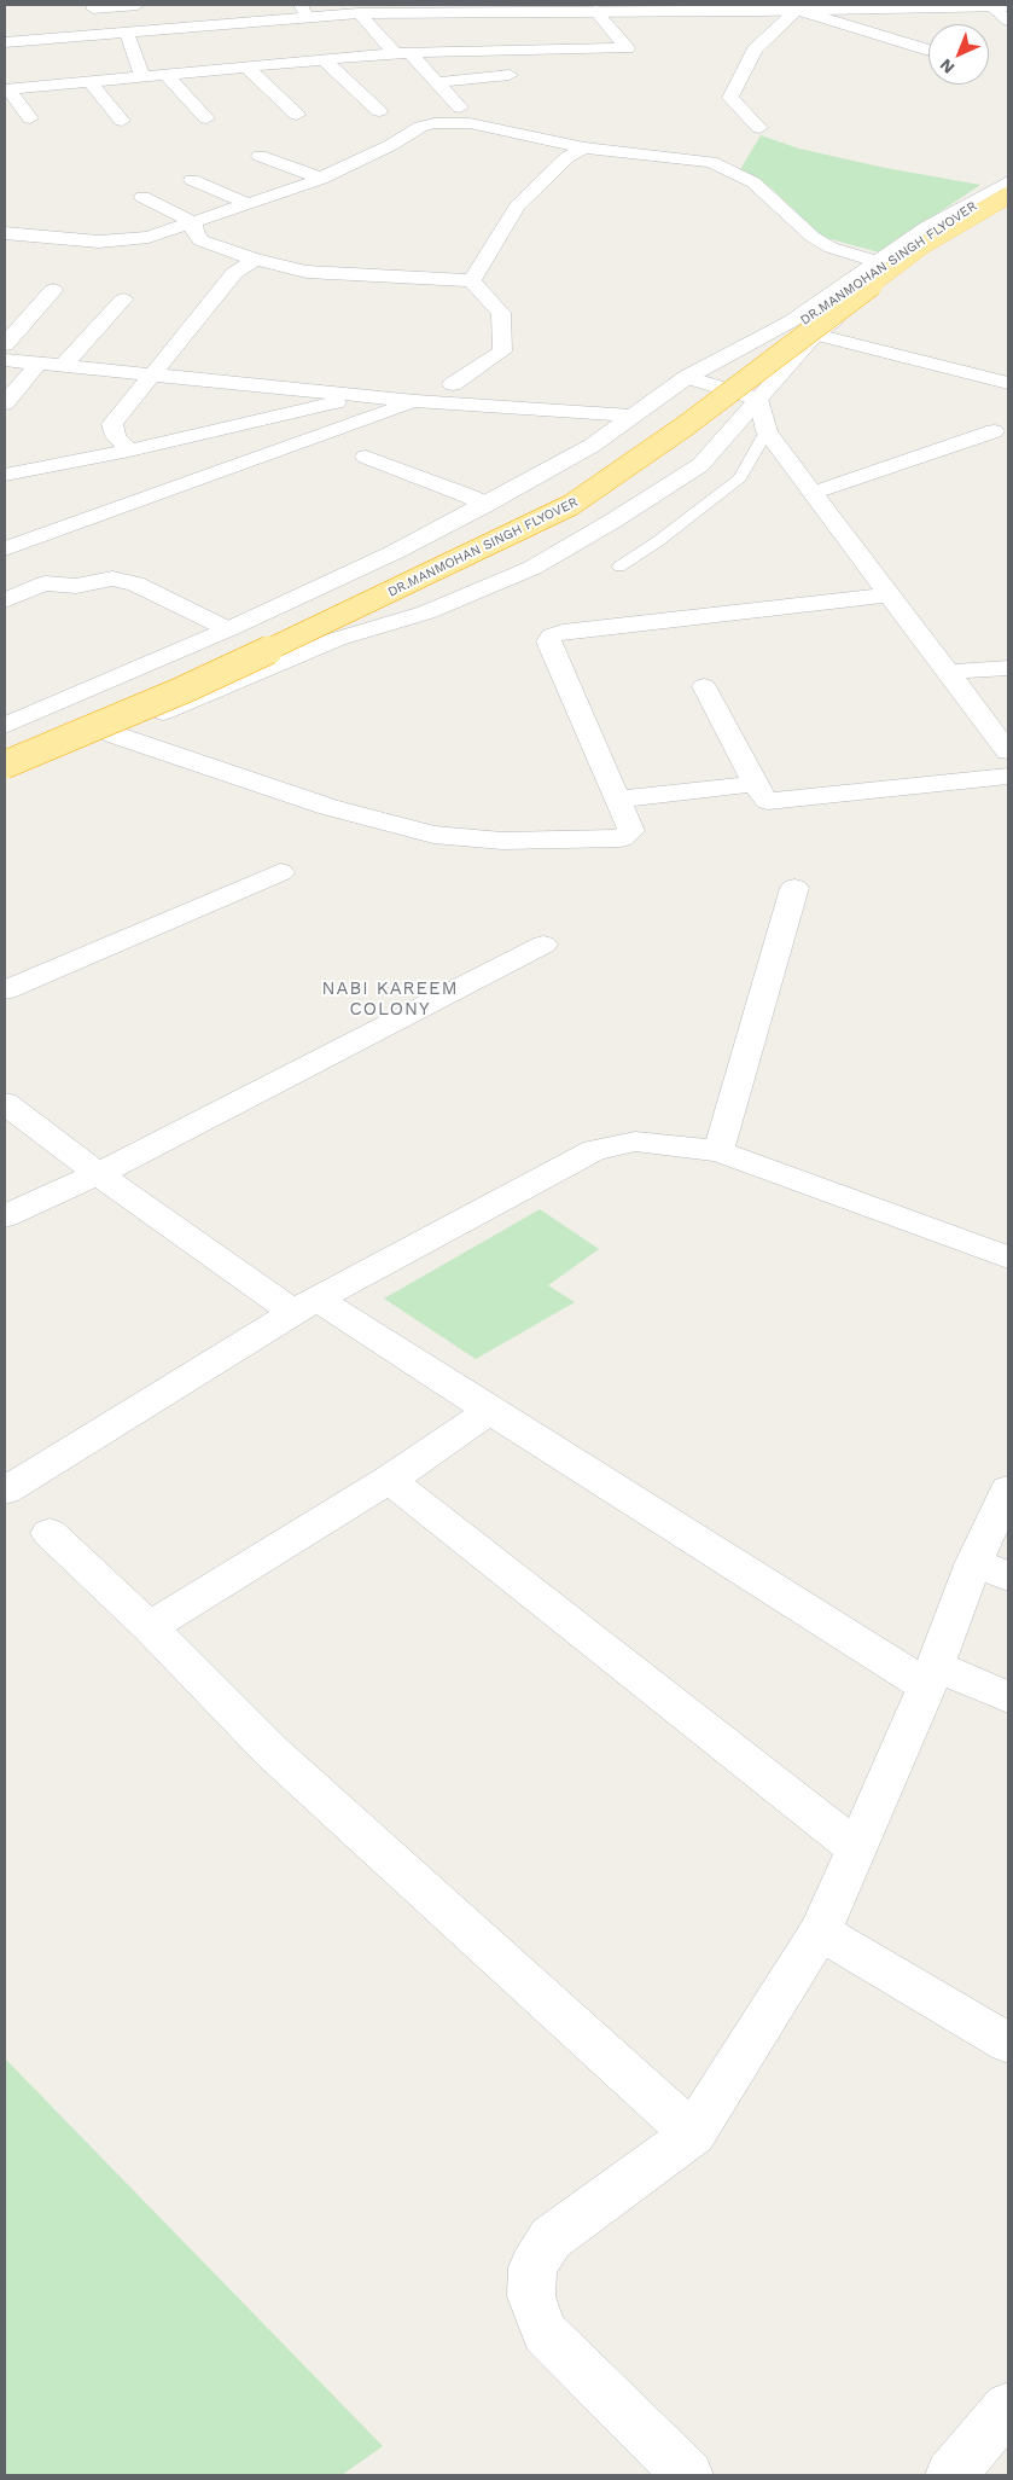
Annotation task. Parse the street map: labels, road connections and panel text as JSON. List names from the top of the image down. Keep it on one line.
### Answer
{"streets":{"highway":["DR.MANMOHAN SINGH FLYOVER"]},"districts":["NABI KAREEM COLONY"],"north":"bottom left"}
